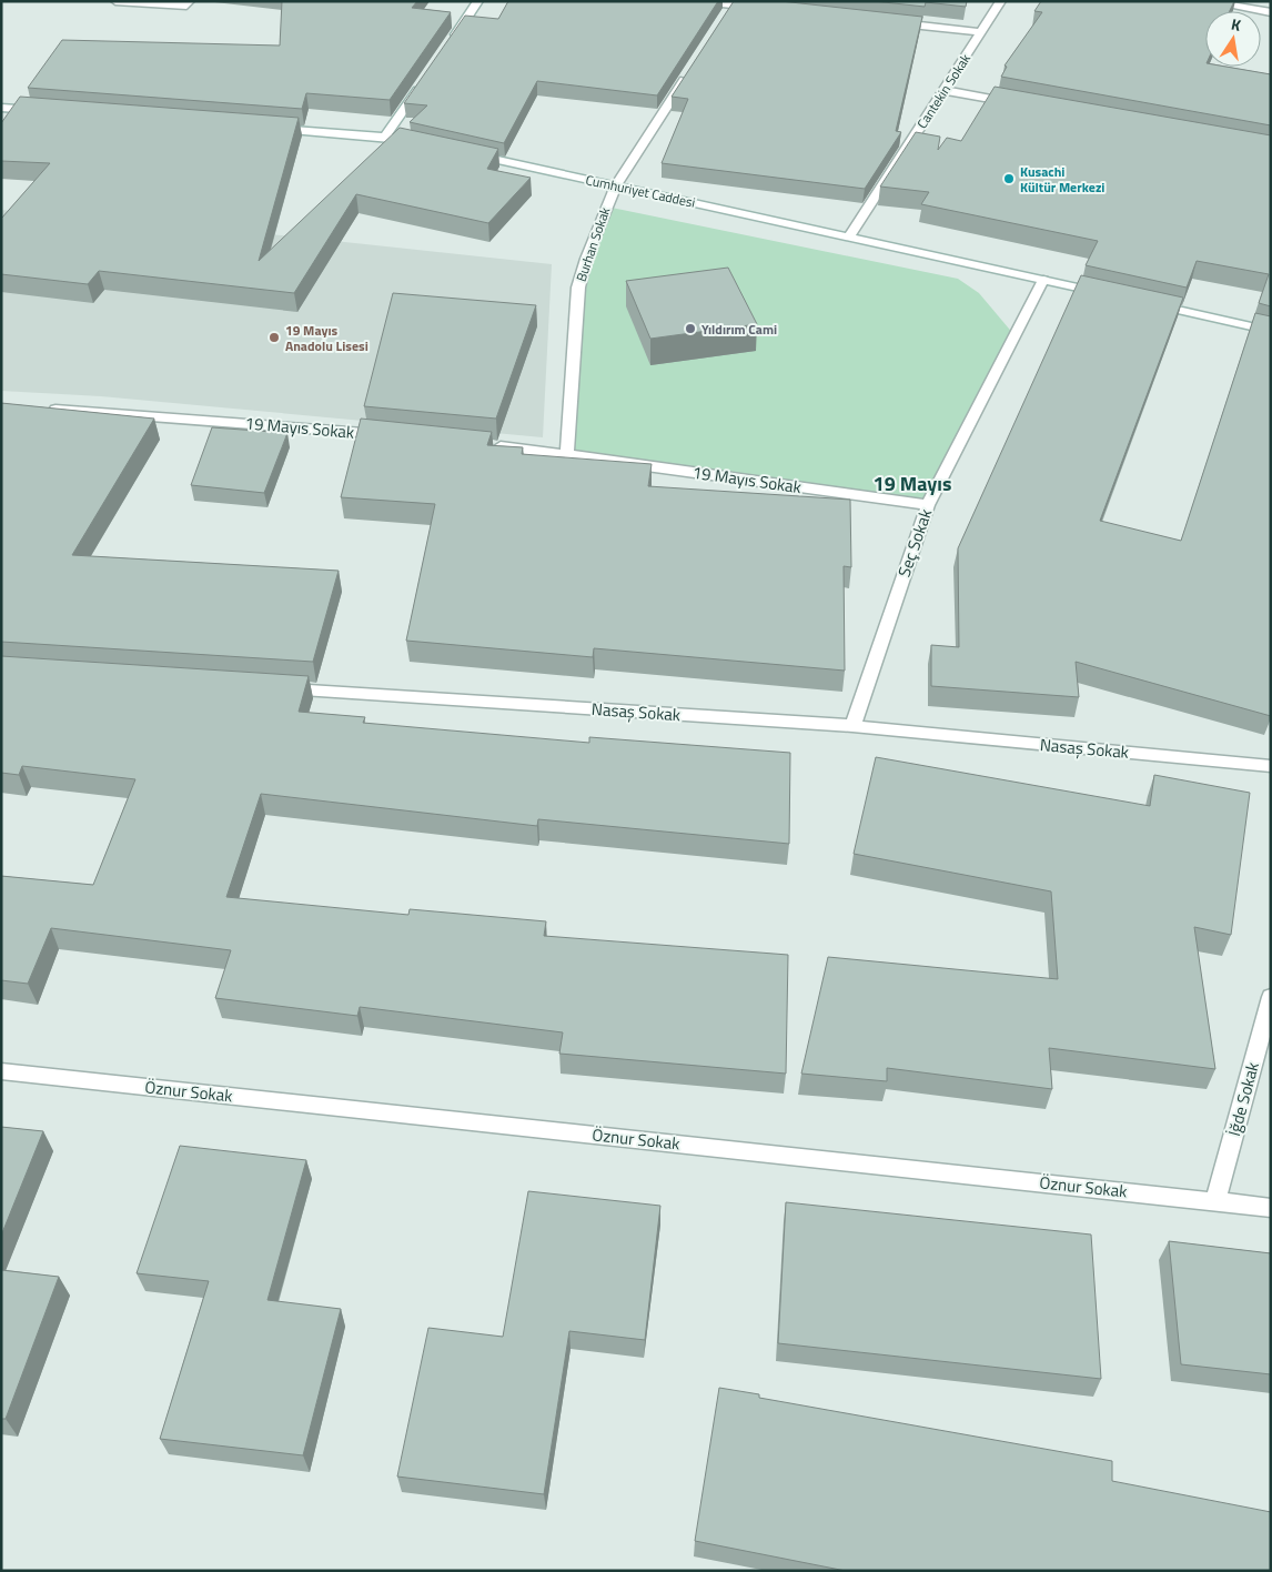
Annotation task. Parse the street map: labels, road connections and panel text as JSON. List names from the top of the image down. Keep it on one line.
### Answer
{"streets":{"street":["Cantekin Sokak","Cumhuriyet Caddesi","Burhan Sokak","19 Mayıs Sokak","Seç Sokak","Nasaş Sokak","Öznur Sokak","İğde Sokak"]},"crossings":[["Cantekin Sokak","Cumhuriyet Caddesi"],["Cumhuriyet Caddesi","Burhan Sokak"],["Cumhuriyet Caddesi","Seç Sokak"],["Burhan Sokak","19 Mayıs Sokak"],["19 Mayıs Sokak","Seç Sokak"],["Seç Sokak","Nasaş Sokak"],["Öznur Sokak","İğde Sokak"]],"districts":["19 Mayıs"],"places":["Kusachi Kültür Merkezi","Yıldırım Cami","19 Mayıs Anadolu Lisesi"],"north":"top"}
